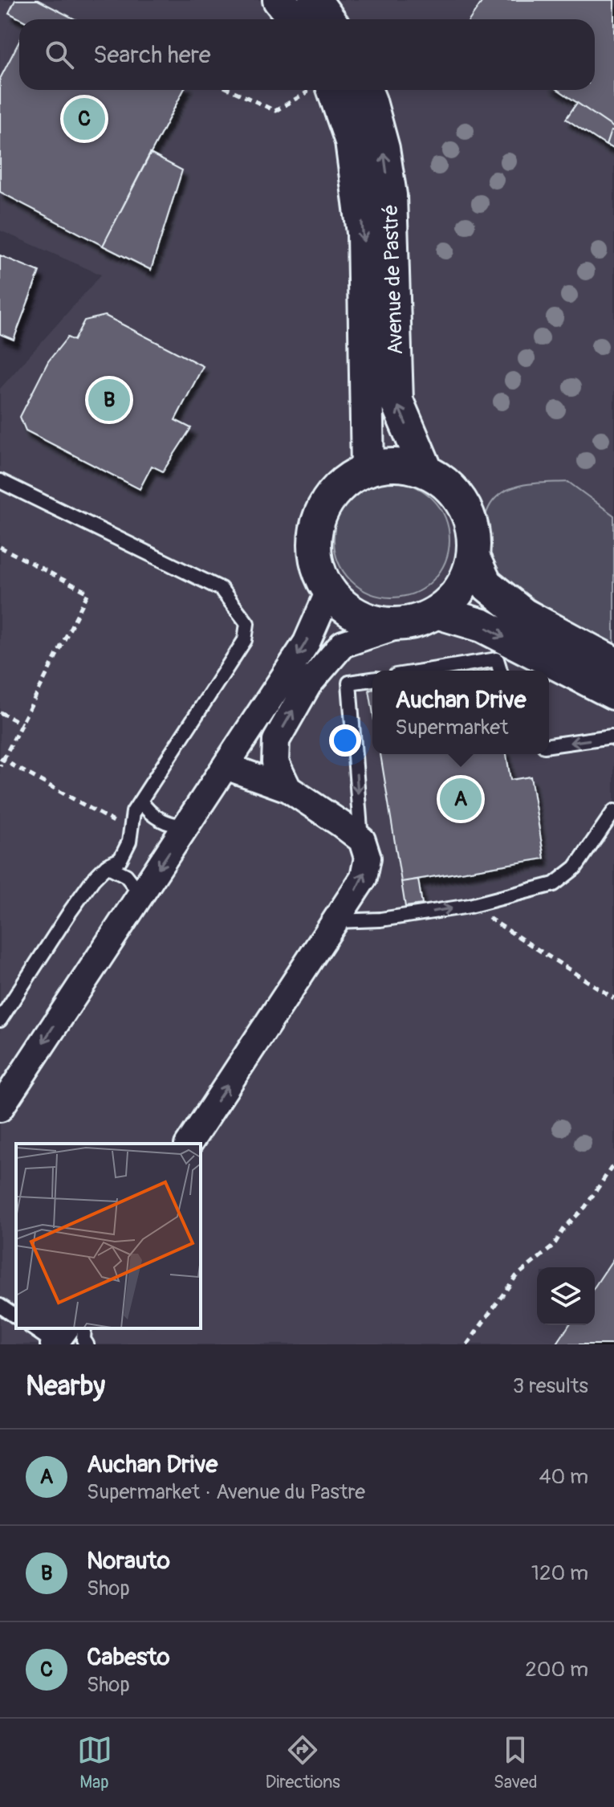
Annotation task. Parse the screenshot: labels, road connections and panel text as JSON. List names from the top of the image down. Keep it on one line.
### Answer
{"streets":{"street":["Avenue de Pastré"]},"page":{"search":"Search here","pins":["C","B","A"],"popup":["Auchan Drive","Supermarket"],"heading":["Nearby","3 results"],"list":[{"mark":"A","name":"Auchan Drive","note":"Supermarket · Avenue du Pastre","value":"40 m"},{"mark":"B","name":"Norauto","note":"Shop","value":"120 m"},{"mark":"C","name":"Cabesto","note":"Shop","value":"200 m"}],"nav":["Map","Directions","Saved"]}}
